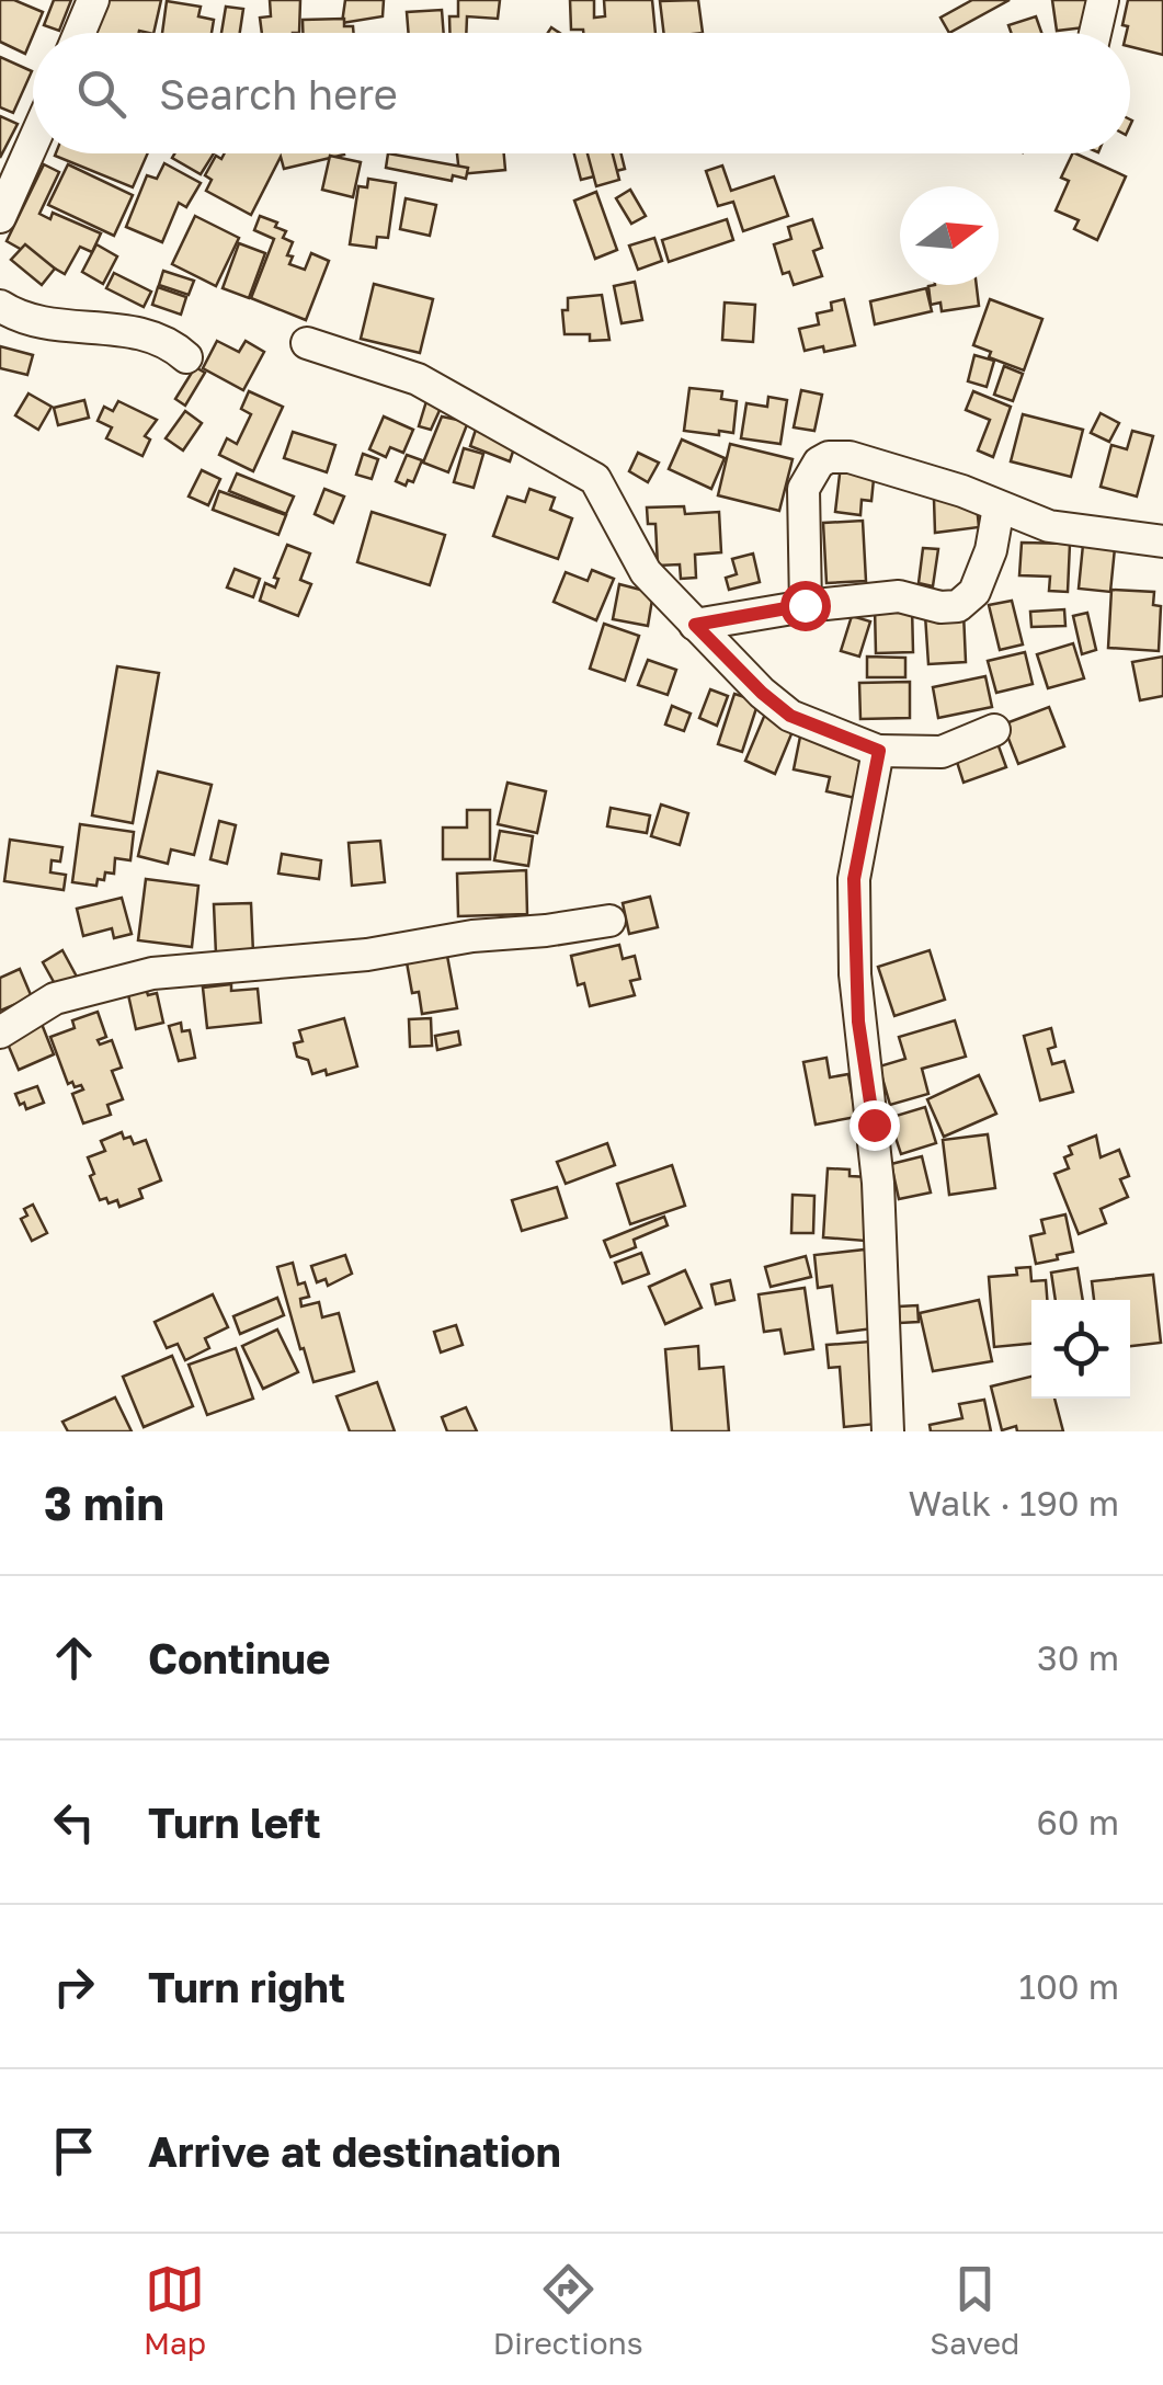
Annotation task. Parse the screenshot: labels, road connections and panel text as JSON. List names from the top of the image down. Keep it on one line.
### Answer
{"north":"right","page":{"search":"Search here","heading":["3 min","Walk · 190 m"],"list":[["Continue","30 m"],["Turn left","60 m"],["Turn right","100 m"],"Arrive at destination"],"nav":["Map","Directions","Saved"]}}
